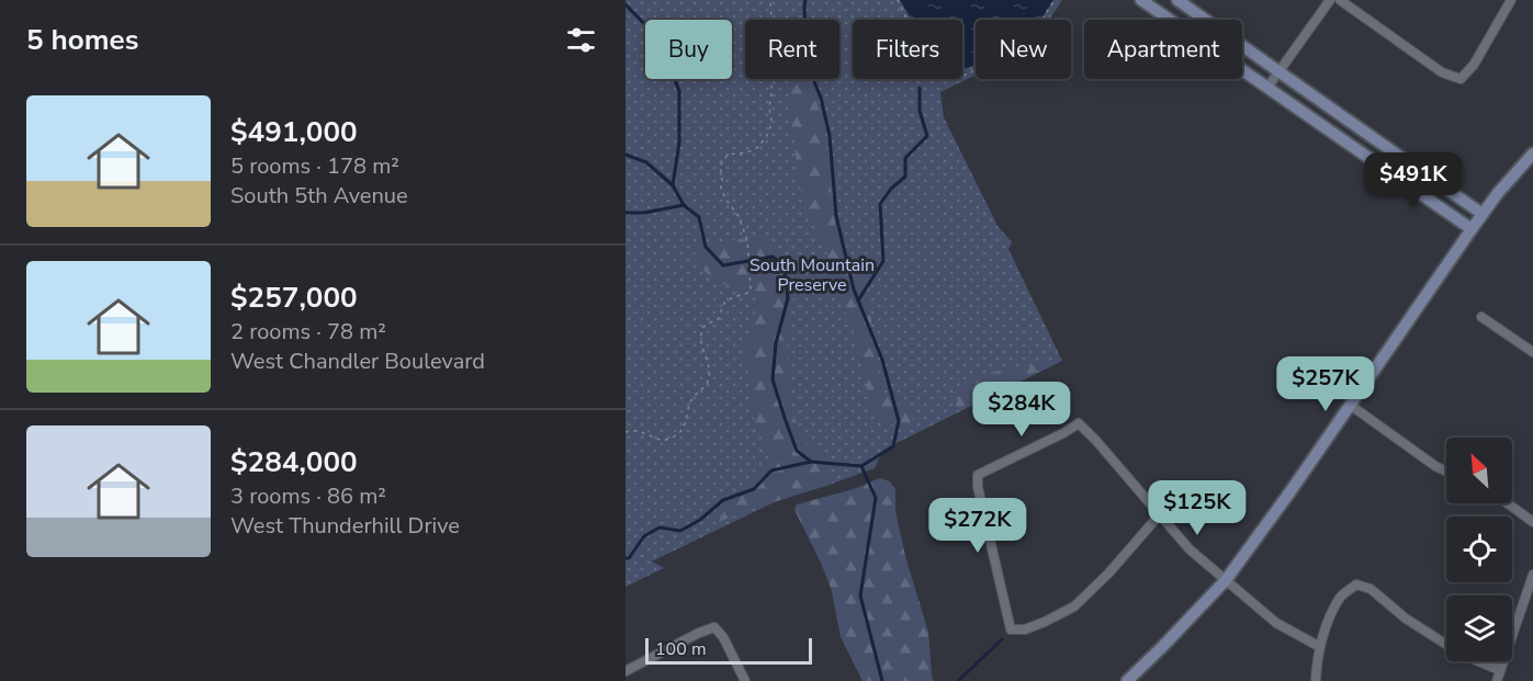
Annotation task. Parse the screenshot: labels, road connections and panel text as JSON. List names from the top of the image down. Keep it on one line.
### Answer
{"parks":["South Mountain Preserve"],"scale_bar":"100 m","north":"top left","page":{"heading":"5 homes","chip":["Buy","Rent","Filters","New","Apartment"],"list":[{"name":"$491,000","note":"5 rooms · 178 m² · South 5th Avenue"},{"name":"$257,000","note":"2 rooms · 78 m² · West Chandler Boulevard"},{"name":"$284,000","note":"3 rooms · 86 m² · West Thunderhill Drive"}],"price":["$491K","$257K","$284K","$125K","$272K"],"scale":"100 m"}}
